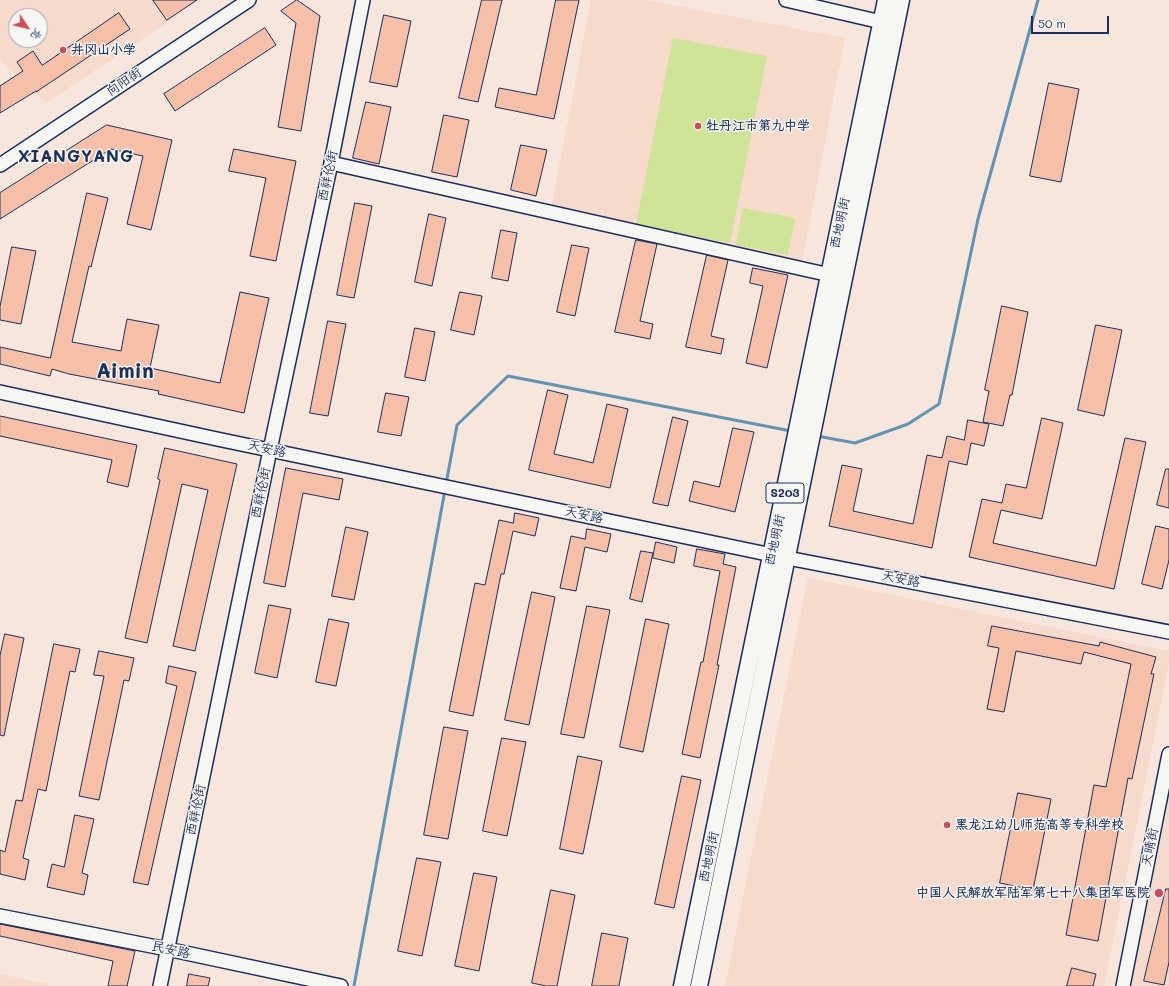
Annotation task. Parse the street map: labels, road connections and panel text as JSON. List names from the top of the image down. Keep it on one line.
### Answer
{"streets":{"main road":["西地明街","S203"],"street":["向阳街","西祥伦街","天安路","天晴街","民安路"]},"crossings":[["西祥伦街","天安路"],["西祥伦街","民安路"],["西地明街","天安路"]],"districts":["XIANGYANG","Aimin"],"places":["井冈山小学","牡丹江市第九中学","黑龙江幼儿师范高等专科学校","中国人民解放军陆军第七十八集团军医院"],"scale_bar":"50 m","north":"bottom right"}
